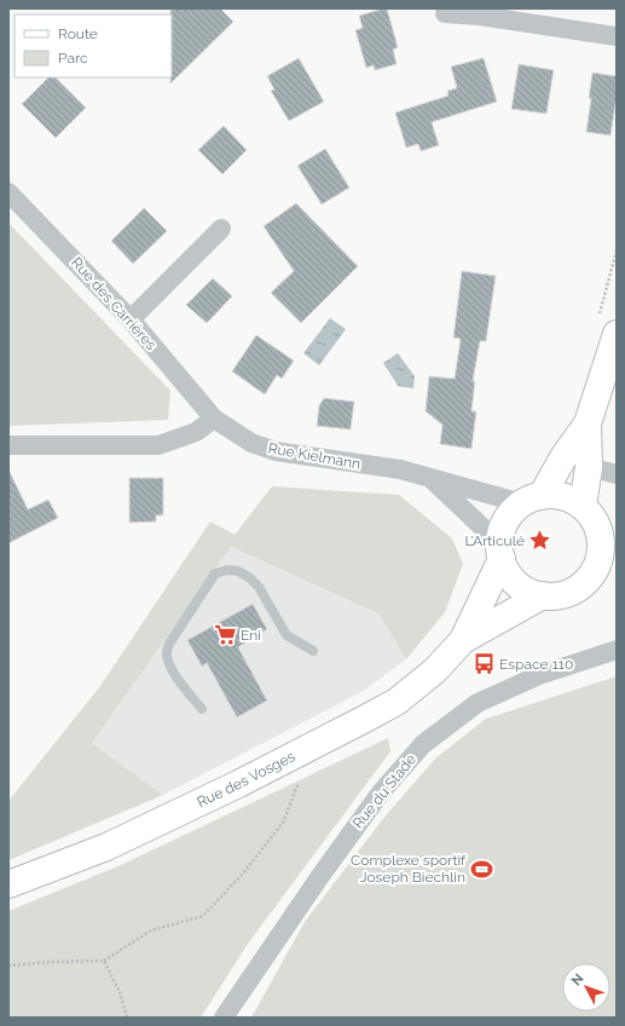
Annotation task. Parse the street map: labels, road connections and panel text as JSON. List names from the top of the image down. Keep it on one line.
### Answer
{"streets":{"main road":["Rue des Vosges"],"street":["Rue des Carrières","Rue Kielmann","Rue du Stade"]},"crossings":[["Rue des Carrières","Rue Kielmann"],["Rue Kielmann","Rue des Vosges"]],"places":{"place":["L’Articulé"],"supermarket":["Eni"],"bus stop":["Espace 110"],"sports":["Complexe sportif Joseph Biechlin"]},"legend":["Route","Parc"],"north":"top left"}
